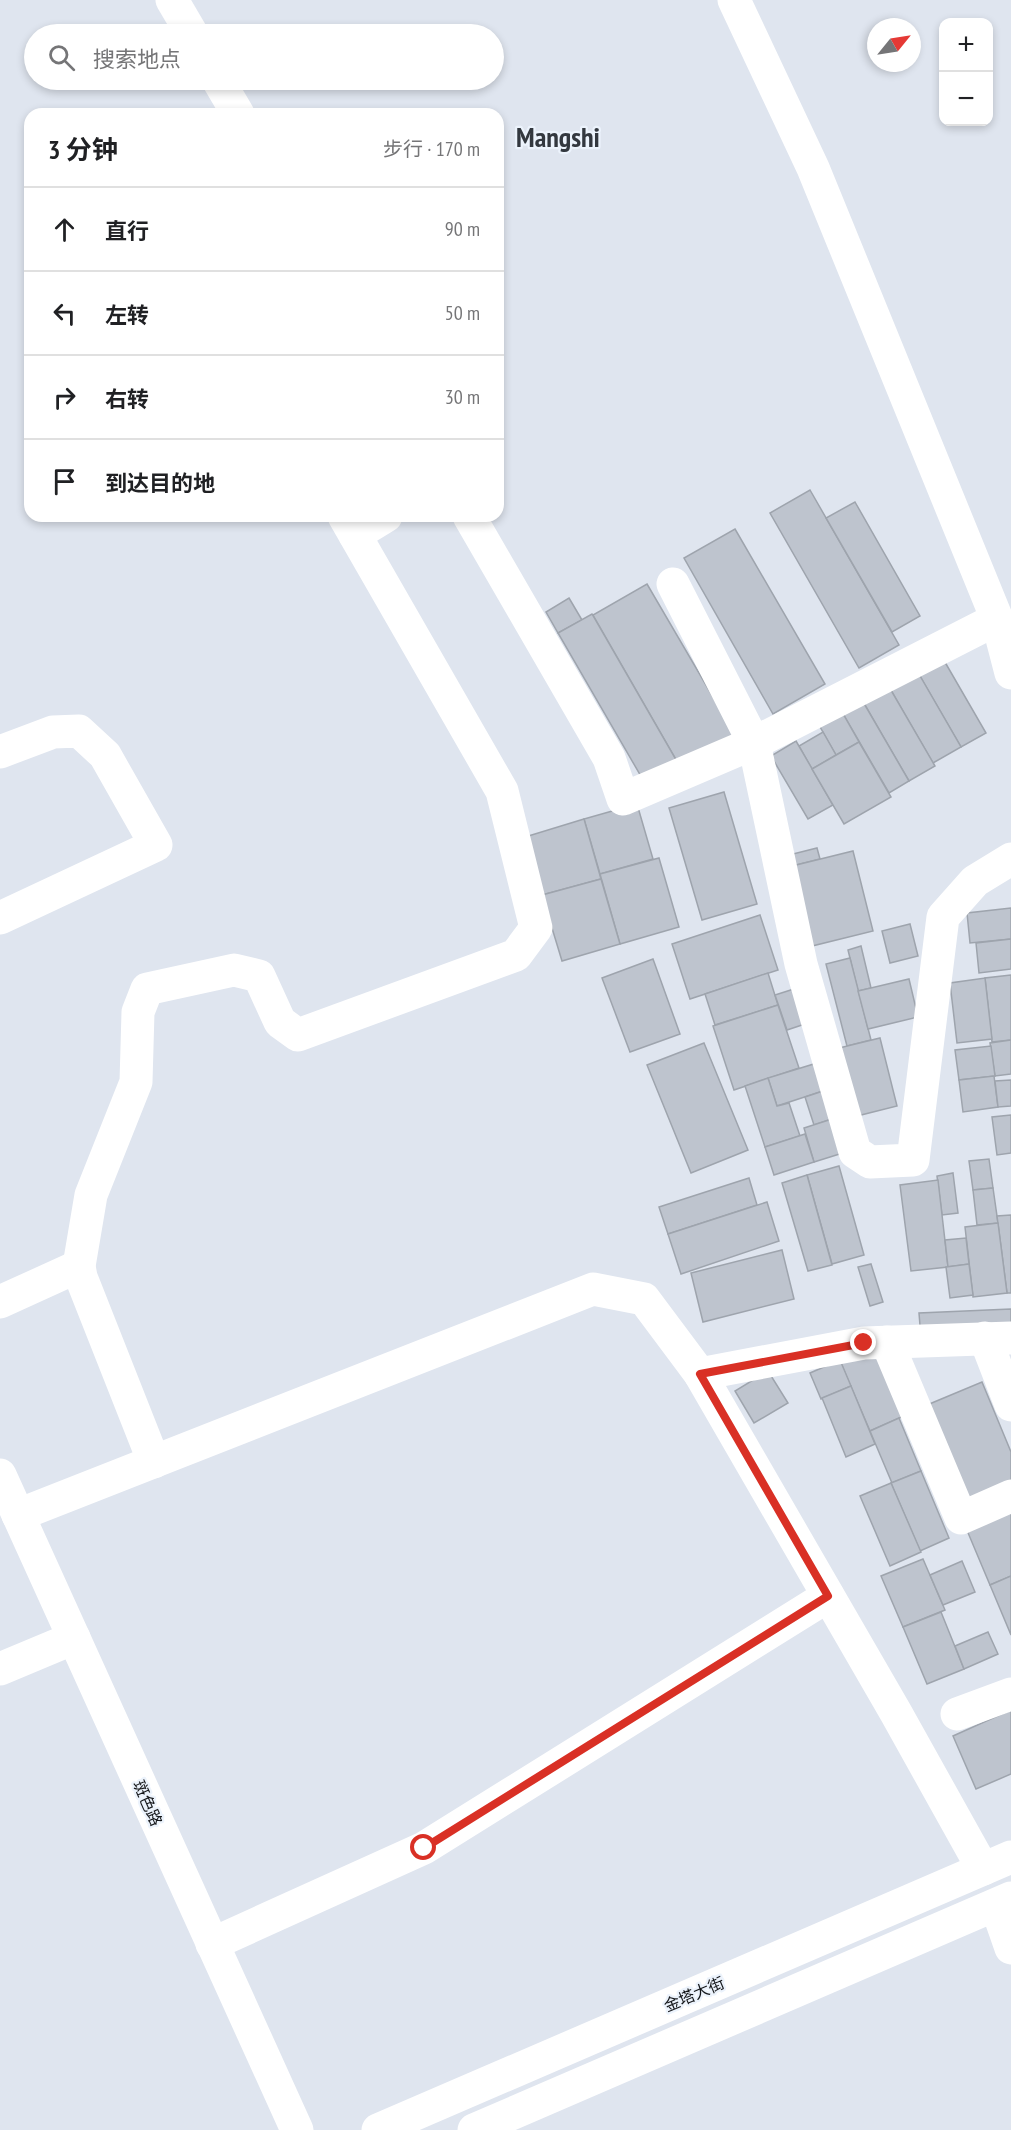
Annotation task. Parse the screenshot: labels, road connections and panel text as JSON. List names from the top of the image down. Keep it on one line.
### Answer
{"streets":{"street":["斑色路","金塔大街"]},"districts":["Mangshi"],"north":"top right","page":{"map_buttons":["+","−"],"search":"搜索地点","heading":["3 分钟","步行 · 170 m"],"list":[["直行","90 m"],["左转","50 m"],["右转","30 m"],"到达目的地"]}}
